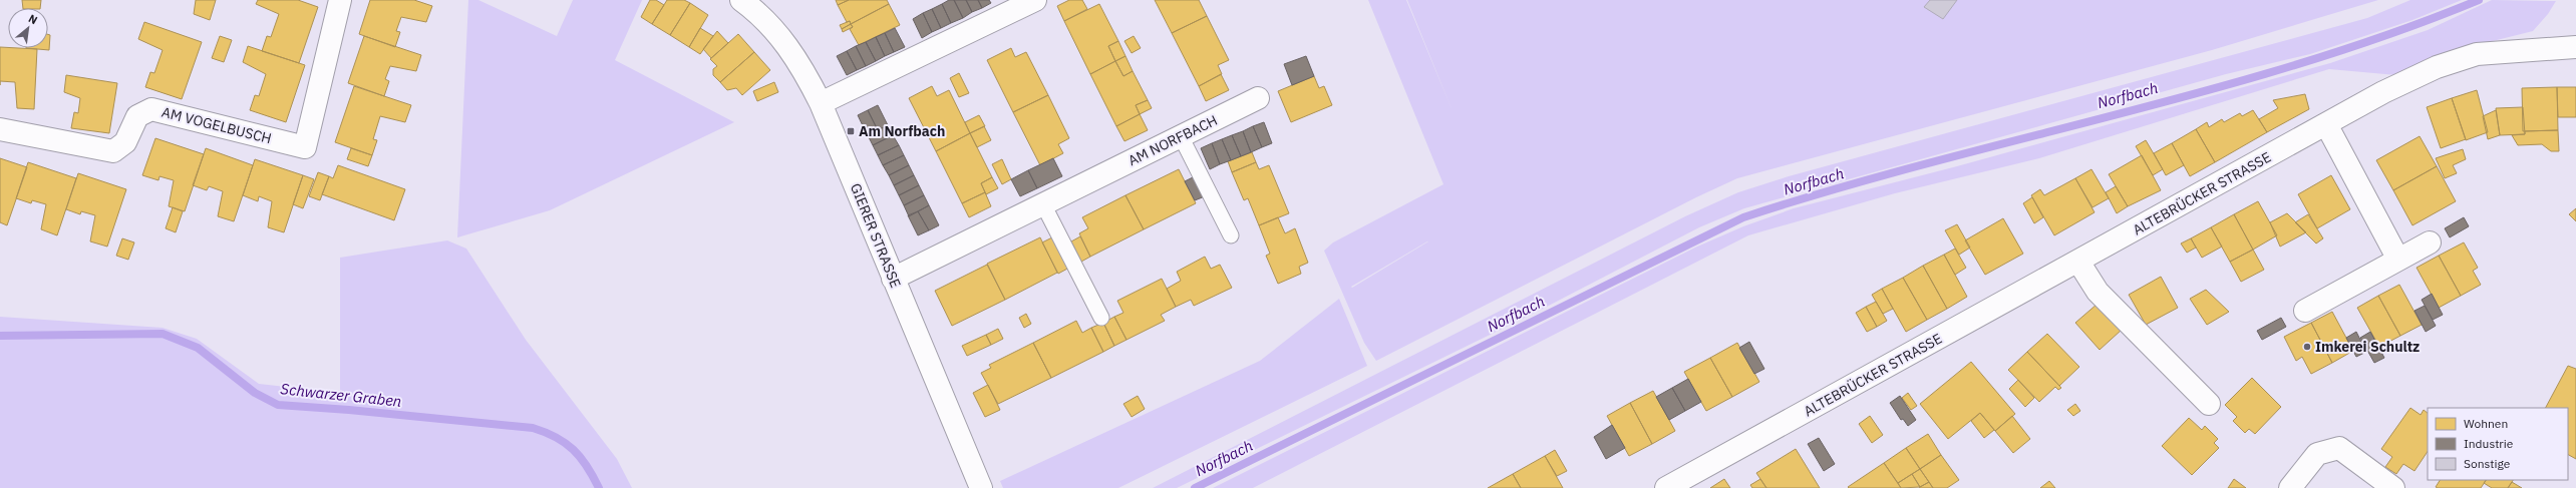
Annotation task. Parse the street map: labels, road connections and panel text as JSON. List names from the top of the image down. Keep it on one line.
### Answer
{"streets":{"street":["AM VOGELBUSCH","AM NORFBACH","ALTEBRÜCKER STRASSE","GIERER STRASSE"]},"crossings":[["AM NORFBACH","GIERER STRASSE"]],"water":["Norfbach","Schwarzer Graben"],"places":{"transit":["Am Norfbach"],"other":["Imkerei Schultz"]},"legend":["Wohnen","Industrie","Sonstige"],"north":"top right"}
